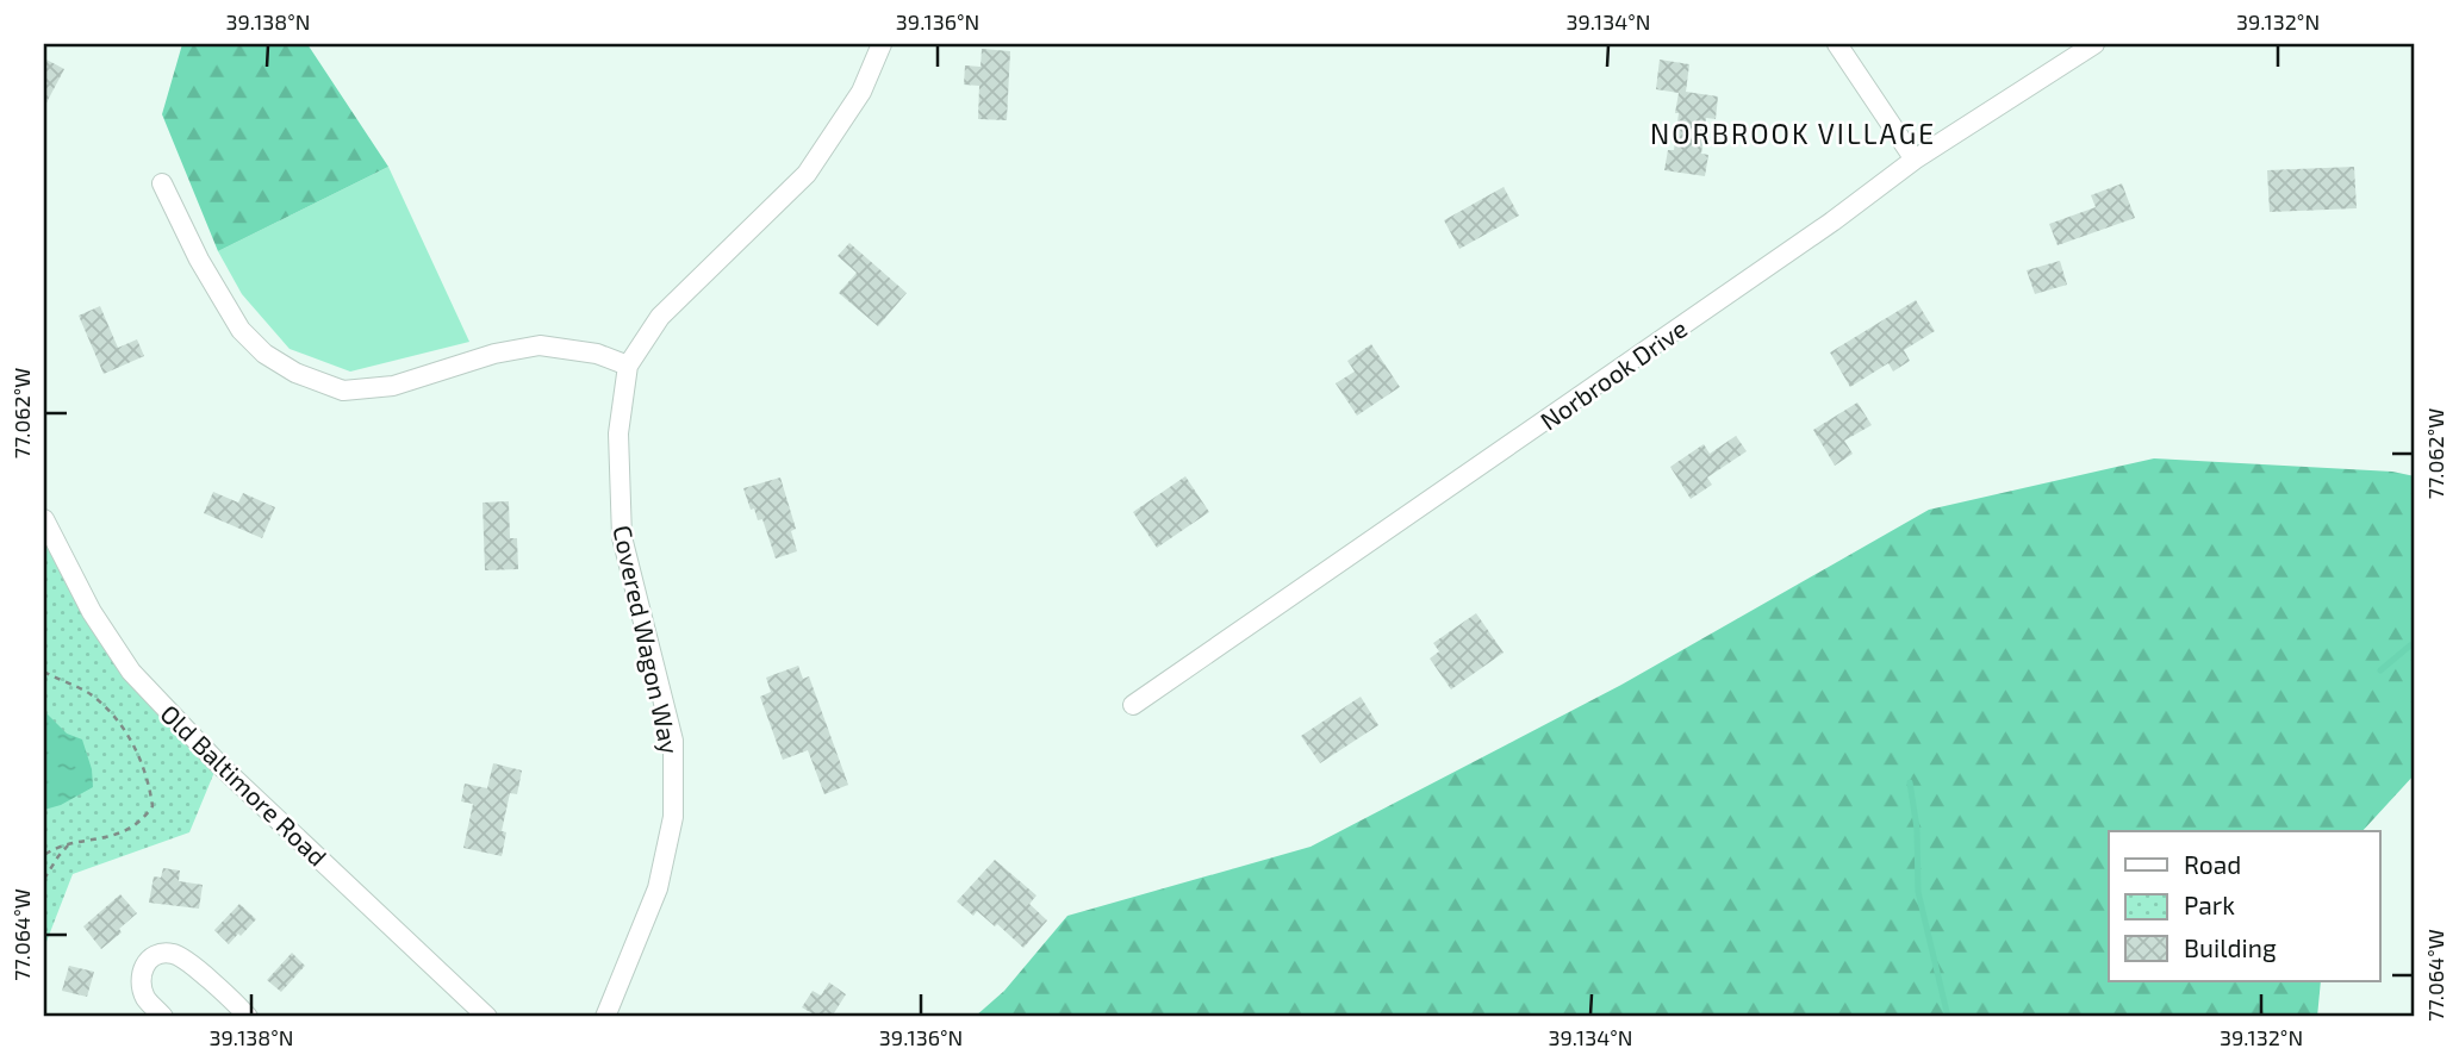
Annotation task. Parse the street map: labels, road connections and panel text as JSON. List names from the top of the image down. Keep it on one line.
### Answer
{"streets":{"street":["Norbrook Drive","Covered Wagon Way","Old Baltimore Road"]},"districts":["NORBROOK VILLAGE"],"legend":["Road","Park","Building"],"coordinates":["39.138°N","39.136°N","39.134°N","39.132°N","77.062°W","77.064°W"]}
